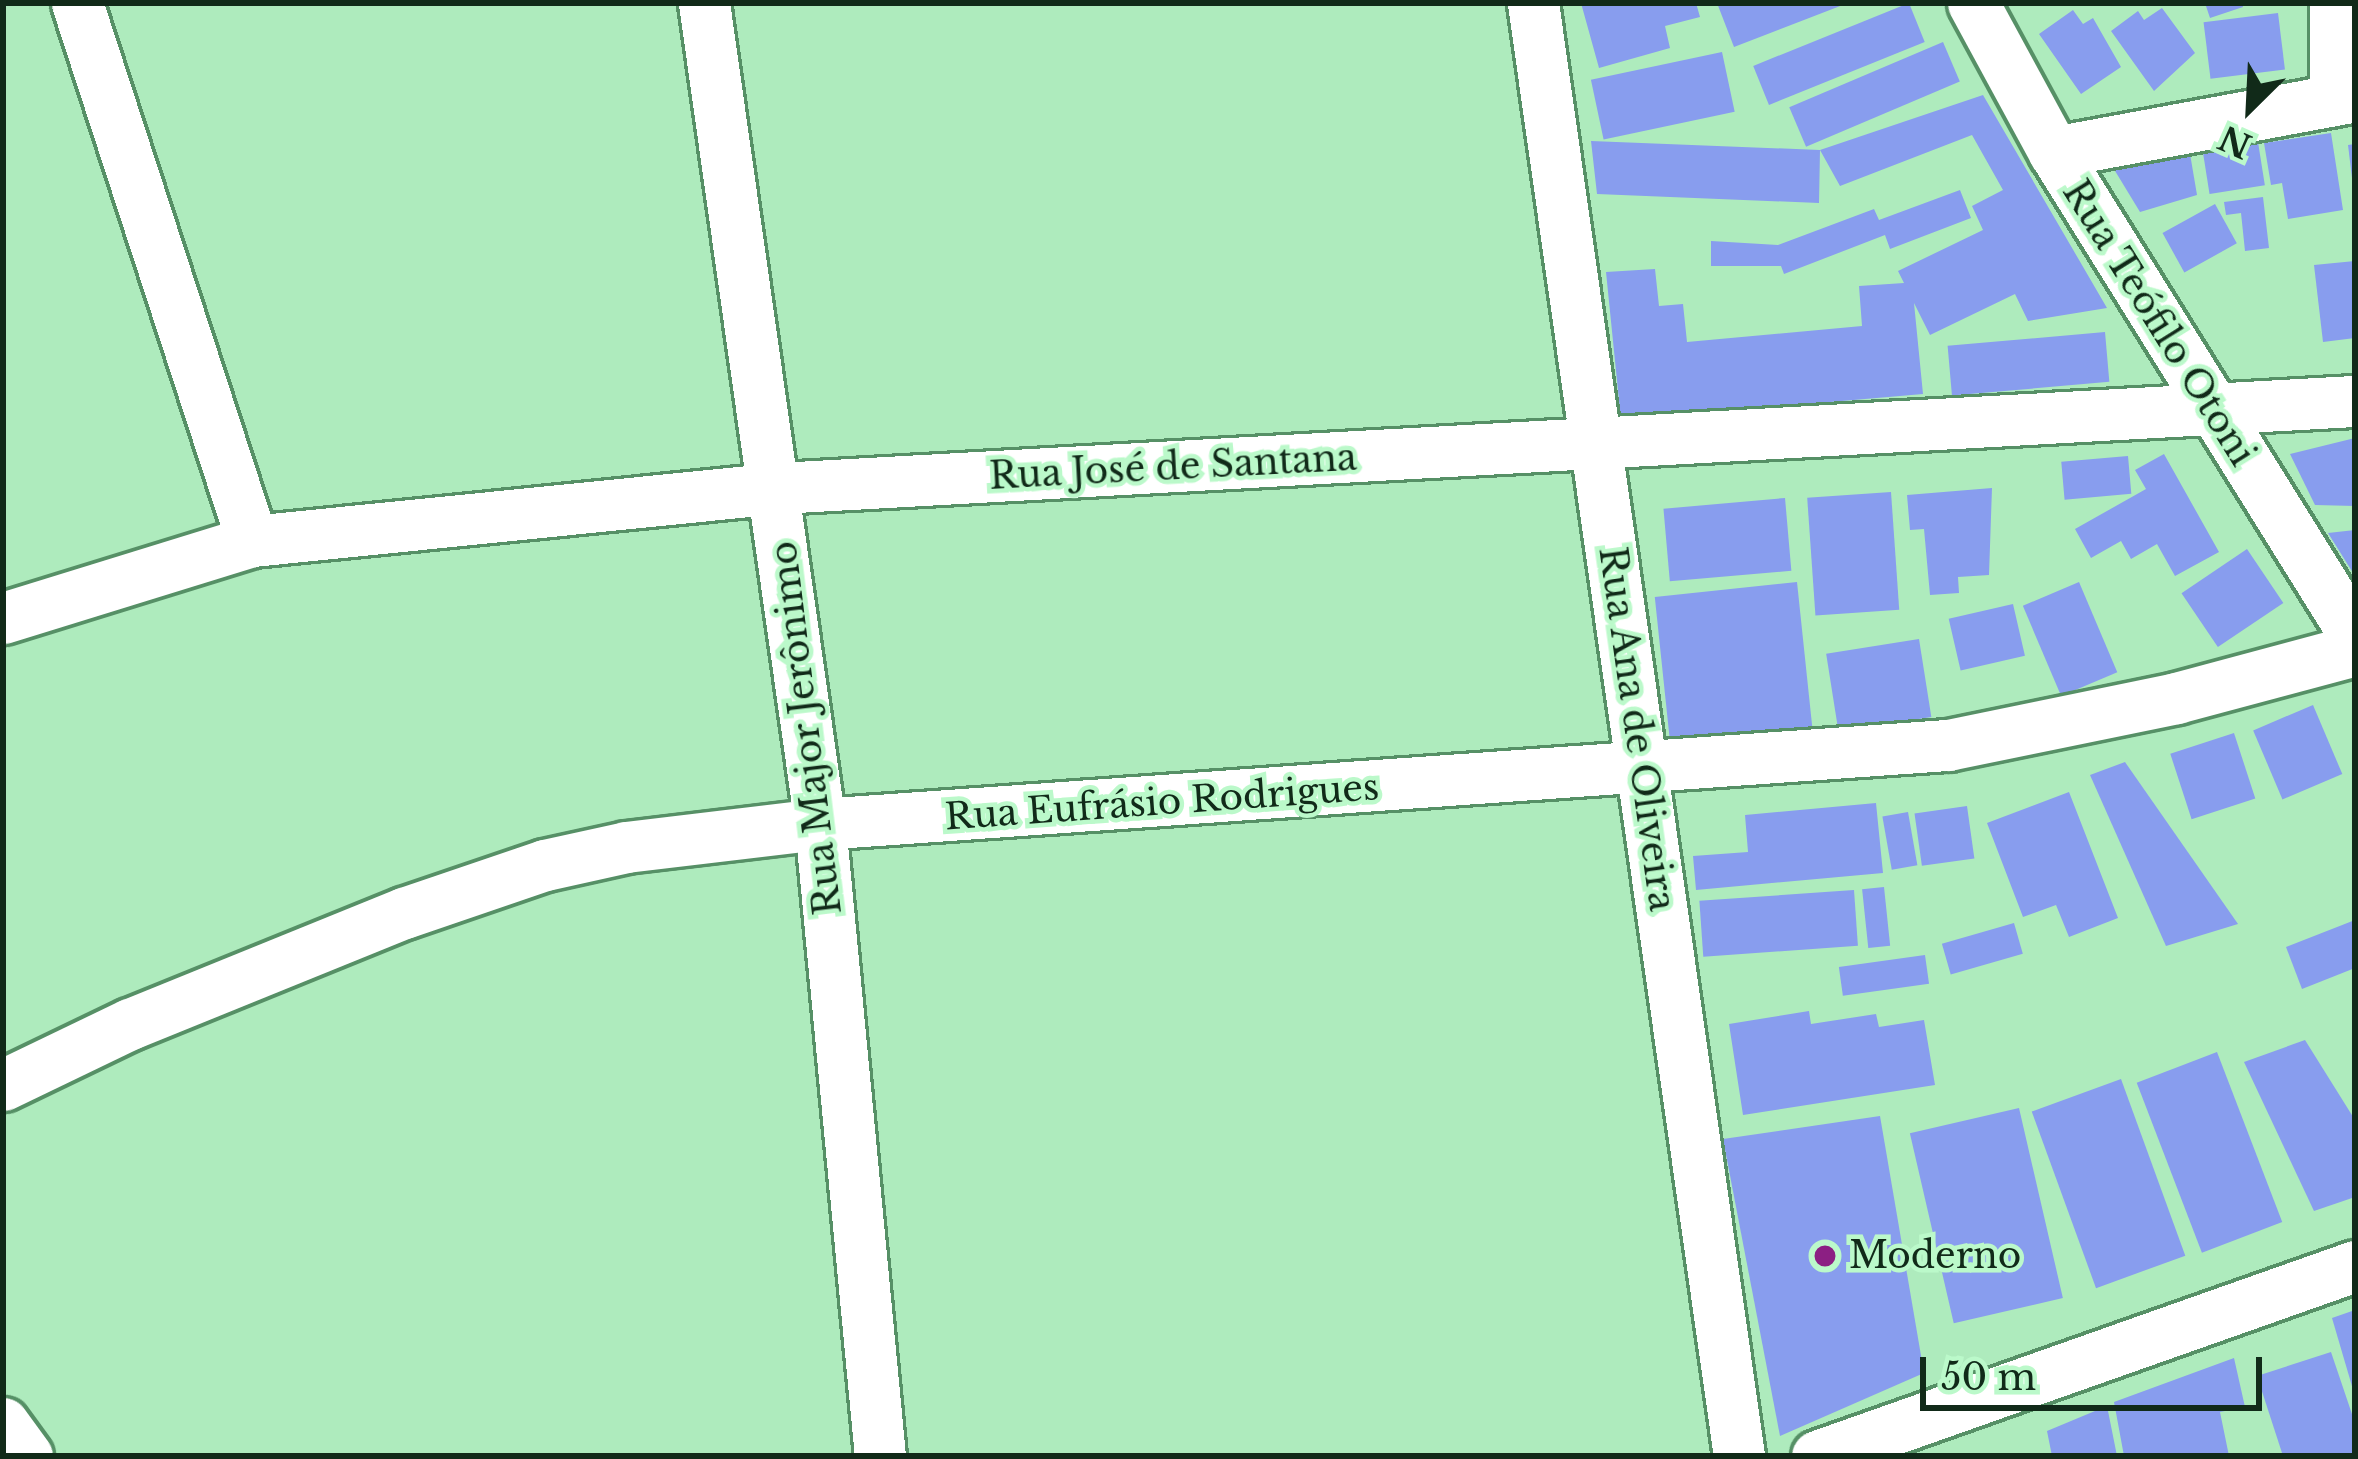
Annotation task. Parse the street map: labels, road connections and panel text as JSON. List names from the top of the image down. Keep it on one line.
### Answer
{"streets":{"street":["Rua Teófilo Otoni","Rua José de Santana","Rua Major Jerônimo","Rua Ana de Oliveira","Rua Eufrásio Rodrigues"]},"crossings":[["Rua Teófilo Otoni","Rua José de Santana"],["Rua José de Santana","Rua Major Jerônimo"],["Rua José de Santana","Rua Ana de Oliveira"],["Rua Major Jerônimo","Rua Eufrásio Rodrigues"],["Rua Ana de Oliveira","Rua Eufrásio Rodrigues"]],"places":["Moderno"],"scale_bar":"50 m","north":"bottom left"}
